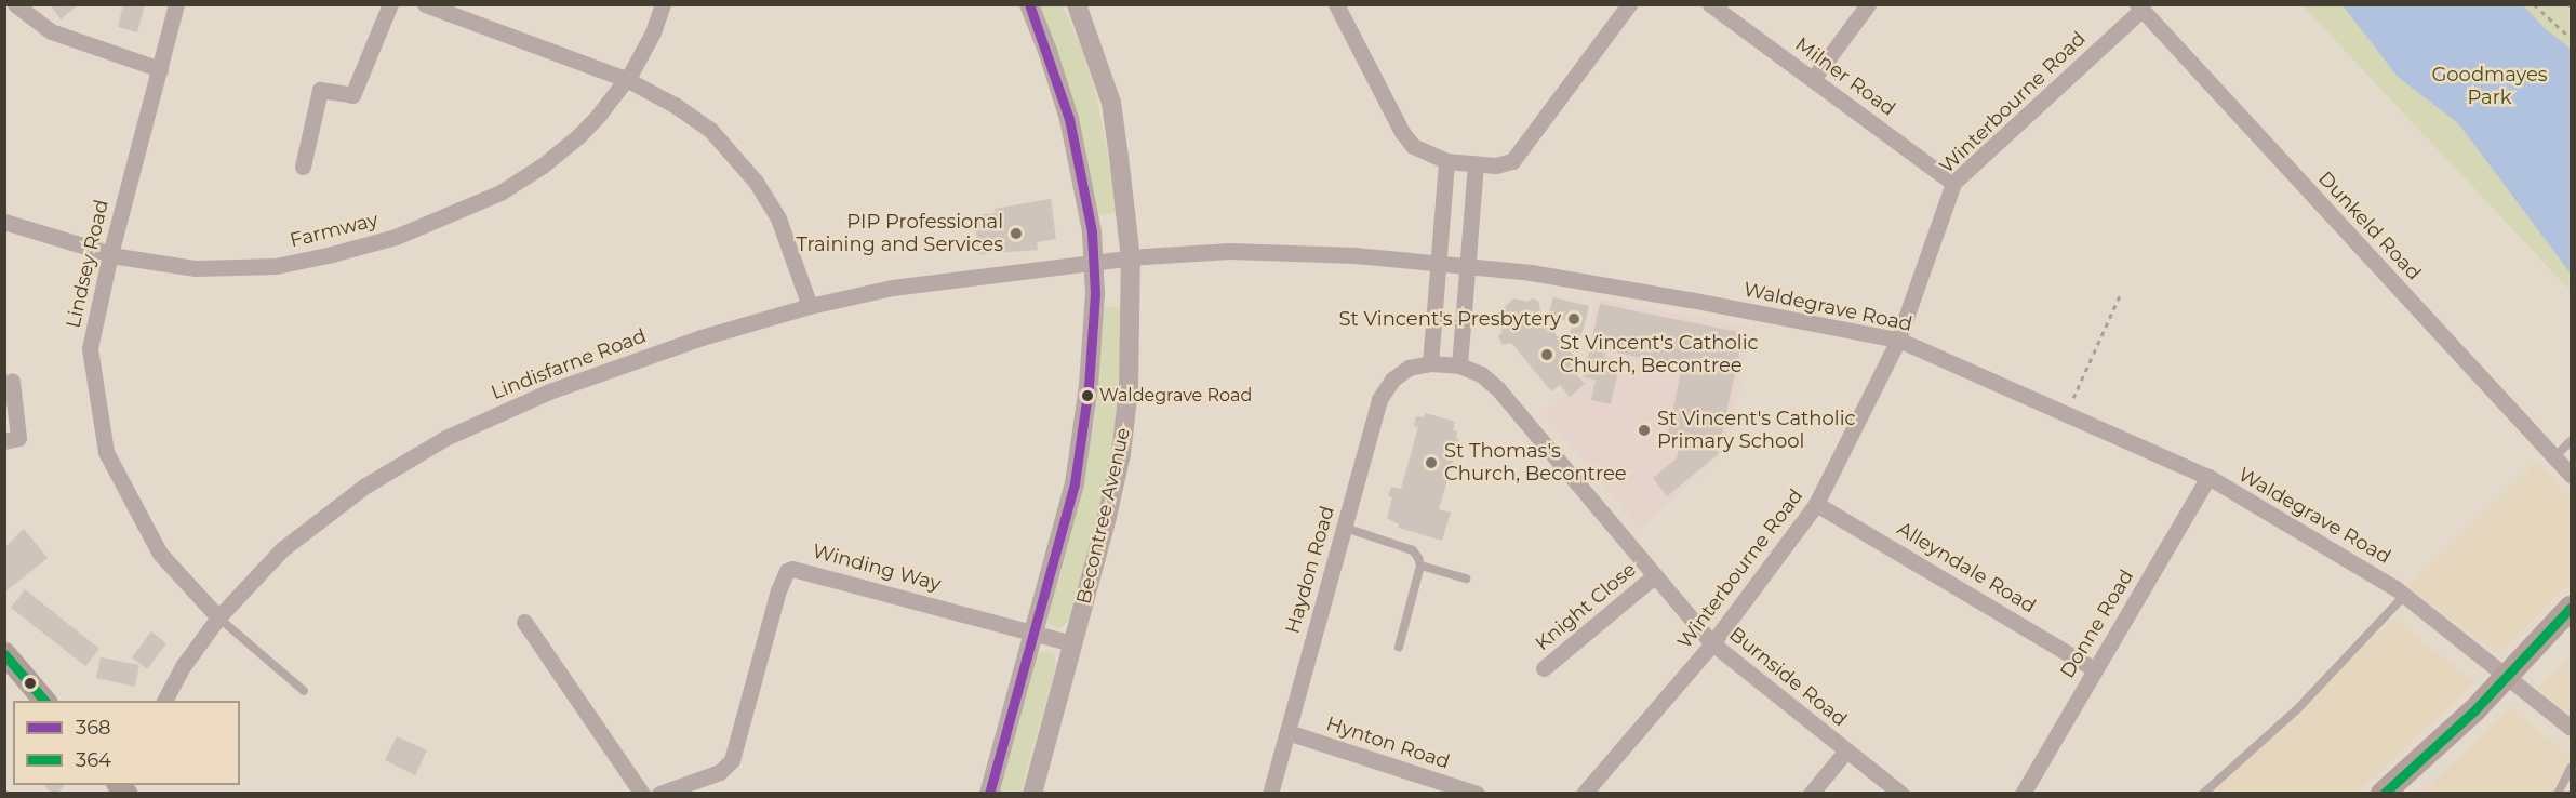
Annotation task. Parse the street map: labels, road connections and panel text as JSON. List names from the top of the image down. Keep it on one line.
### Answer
{"streets":{"street":["Milner Road","Winterbourne Road","Dunkeld Road","Farmway","Lindsey Road","Waldegrave Road","Lindisfarne Road","Becontree Avenue","Winding Way","Alleyndale Road","Haydon Road","Knight Close","Donne Road","Burnside Road","Hynton Road"]},"crossings":[["Milner Road","Winterbourne Road"],["Winterbourne Road","Dunkeld Road"],["Winterbourne Road","Waldegrave Road"],["Winterbourne Road","Alleyndale Road"],["Winterbourne Road","Burnside Road"],["Farmway","Lindsey Road"],["Lindsey Road","Lindisfarne Road"],["Waldegrave Road","Lindisfarne Road"],["Waldegrave Road","Becontree Avenue"],["Waldegrave Road","Donne Road"],["Lindisfarne Road","Becontree Avenue"],["Becontree Avenue","Winding Way"],["Alleyndale Road","Donne Road"],["Haydon Road","Burnside Road"],["Haydon Road","Hynton Road"],["Knight Close","Burnside Road"]],"parks":["Goodmayes Park"],"places":["PIP Professional Training and Services","St Vincent's Presbytery","St Vincent's Catholic Church, Becontree","Waldegrave Road","St Vincent's Catholic Primary School","St Thomas's Church, Becontree"],"lines":["transit line 368","transit line 364"],"legend":["368","364"]}
